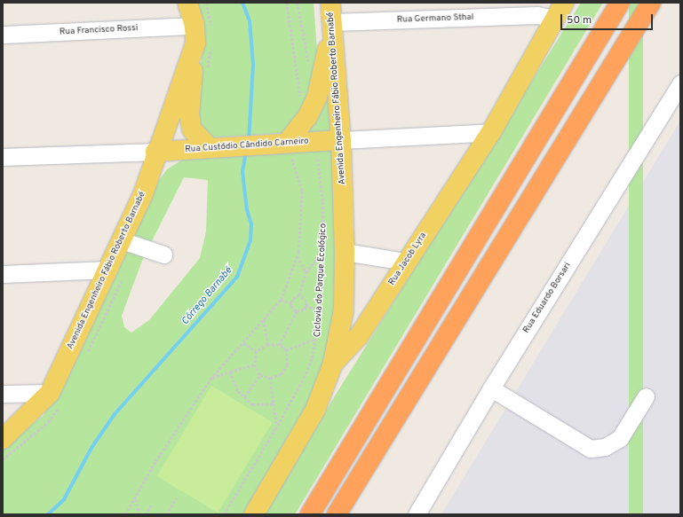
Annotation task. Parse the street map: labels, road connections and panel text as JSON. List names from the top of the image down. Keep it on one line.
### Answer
{"streets":{"main road":["Avenida Engenheiro Fábio Roberto Barnabé","Rua Custódio Cândido Carneiro","Rua Jacob Lyra"],"street":["Rua Germano Sthal","Rua Francisco Rossi","Rua Eduardo Borsari"]},"crossings":[["Rua Germano Sthal","Avenida Engenheiro Fábio Roberto Barnabé"],["Rua Germano Sthal","Rua Jacob Lyra"],["Rua Francisco Rossi","Avenida Engenheiro Fábio Roberto Barnabé"],["Avenida Engenheiro Fábio Roberto Barnabé","Rua Custódio Cândido Carneiro"],["Avenida Engenheiro Fábio Roberto Barnabé","Rua Jacob Lyra"],["Rua Custódio Cândido Carneiro","Rua Jacob Lyra"]],"water":["Córrego Barnabé"],"scale_bar":"50 m"}
